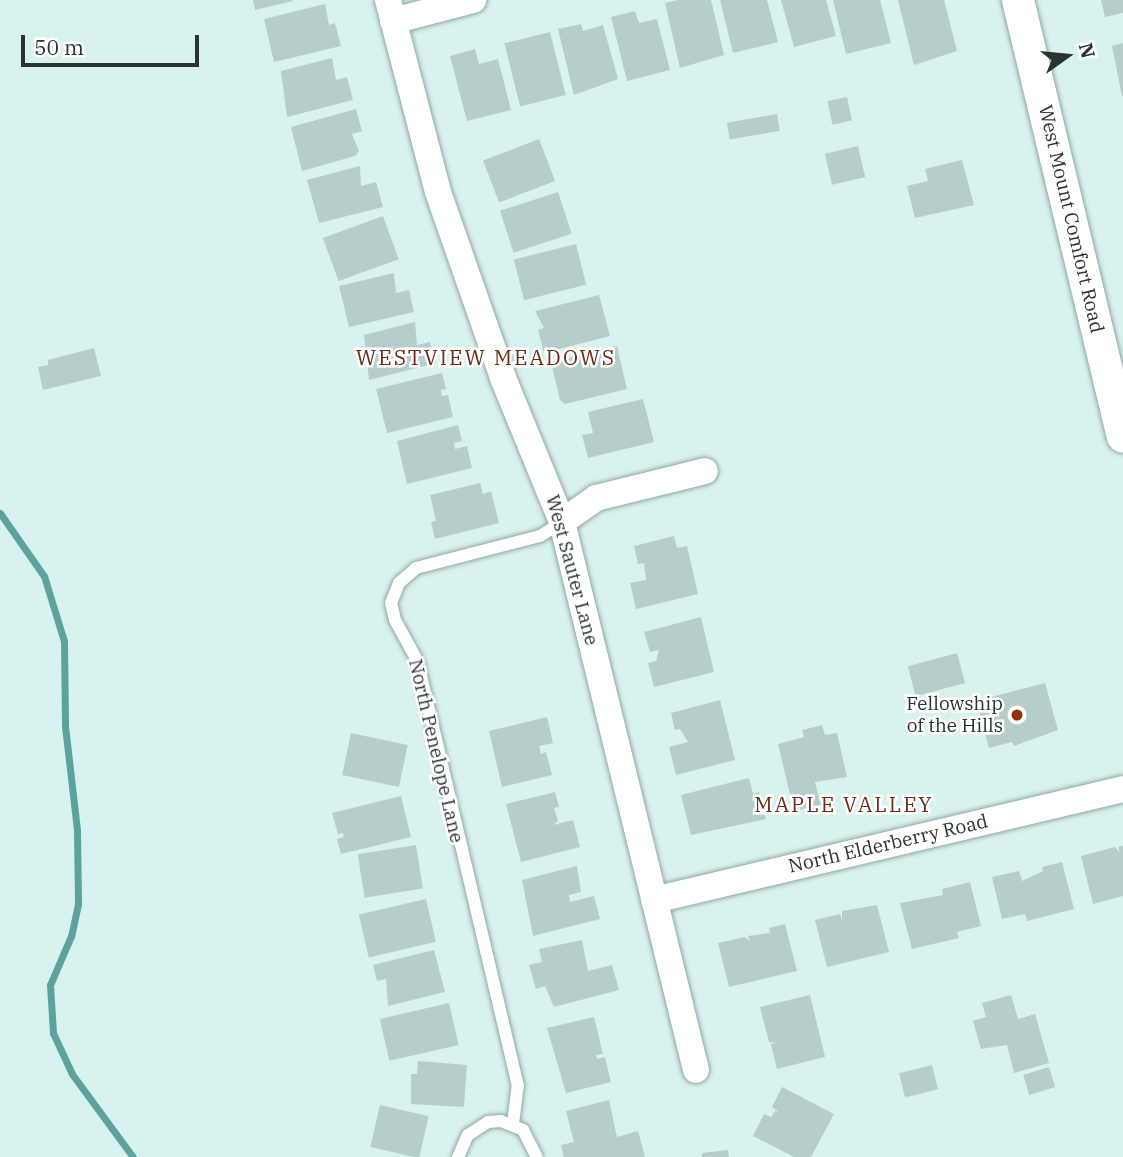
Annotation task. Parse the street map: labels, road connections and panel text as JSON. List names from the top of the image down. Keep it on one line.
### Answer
{"streets":{"street":["West Mount Comfort Road","West Sauter Lane","North Penelope Lane","North Elderberry Road"]},"crossings":[["West Sauter Lane","North Penelope Lane"],["West Sauter Lane","North Elderberry Road"]],"districts":["WESTVIEW MEADOWS","MAPLE VALLEY"],"places":["Fellowship of the Hills"],"scale_bar":"50 m","north":"right"}
